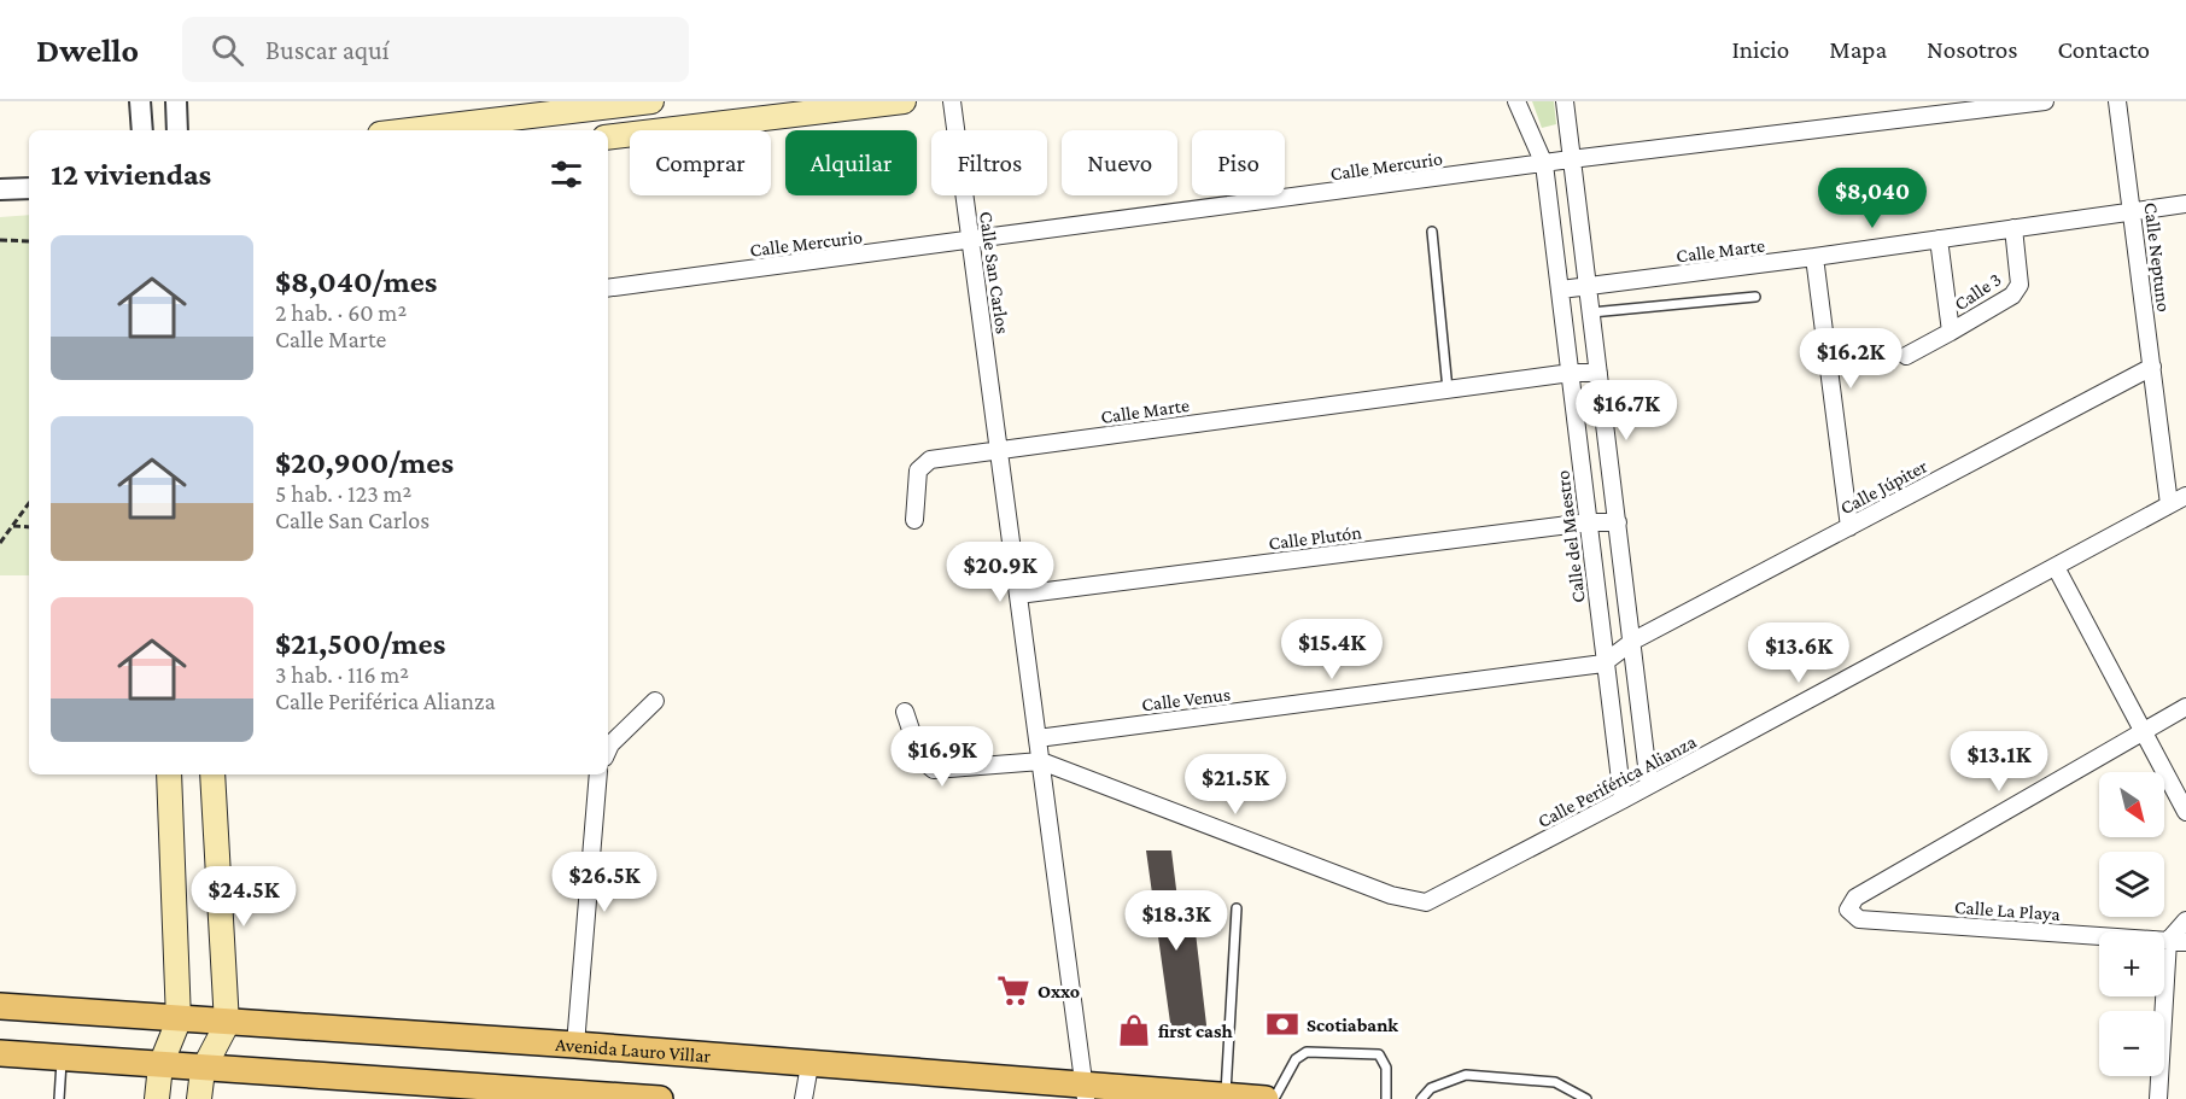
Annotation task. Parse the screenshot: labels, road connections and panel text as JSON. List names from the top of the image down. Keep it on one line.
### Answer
{"streets":{"main road":["Avenida Lauro Villar"],"street":["Calle Mercurio","Calle Marte","Calle Neptuno","Calle San Carlos","Calle 3","Calle Júpiter","Calle Plutón","Calle del Maestro","Calle Venus","Calle Periférica Alianza","Calle La Playa"]},"crossings":[["Calle Mercurio","Calle San Carlos"],["Calle Mercurio","Calle del Maestro"],["Calle Marte","Calle Neptuno"],["Calle Marte","Calle San Carlos"],["Calle Marte","Calle 3"],["Calle Marte","Calle del Maestro"],["Calle Neptuno","Calle Júpiter"],["Calle Neptuno","Calle Periférica Alianza"],["Calle San Carlos","Calle Plutón"],["Calle San Carlos","Calle Venus"],["Calle San Carlos","Calle Periférica Alianza"],["Calle San Carlos","Avenida Lauro Villar"],["Calle Júpiter","Calle Venus"],["Calle Plutón","Calle del Maestro"],["Calle del Maestro","Calle Venus"],["Calle del Maestro","Calle Periférica Alianza"]],"places":{"supermarket":["Oxxo"],"bank":["Scotiabank"],"shop":["first cash"]},"north":"bottom right","page":{"header":"Dwello","search":"Buscar aquí","nav":["Inicio","Mapa","Nosotros","Contacto"],"chip":["Comprar","Alquilar","Filtros","Nuevo","Piso"],"heading":"12 viviendas","price":["$8,040","$16.2K","$16.7K","$20.9K","$15.4K","$13.6K","$16.9K","$13.1K","$21.5K","$26.5K","$24.5K","$18.3K"],"list":[{"name":"$8,040/mes","note":"2 hab. · 60 m² · Calle Marte"},{"name":"$20,900/mes","note":"5 hab. · 123 m² · Calle San Carlos"},{"name":"$21,500/mes","note":"3 hab. · 116 m² · Calle Periférica Alianza"}],"map_buttons":["+","−"]}}
